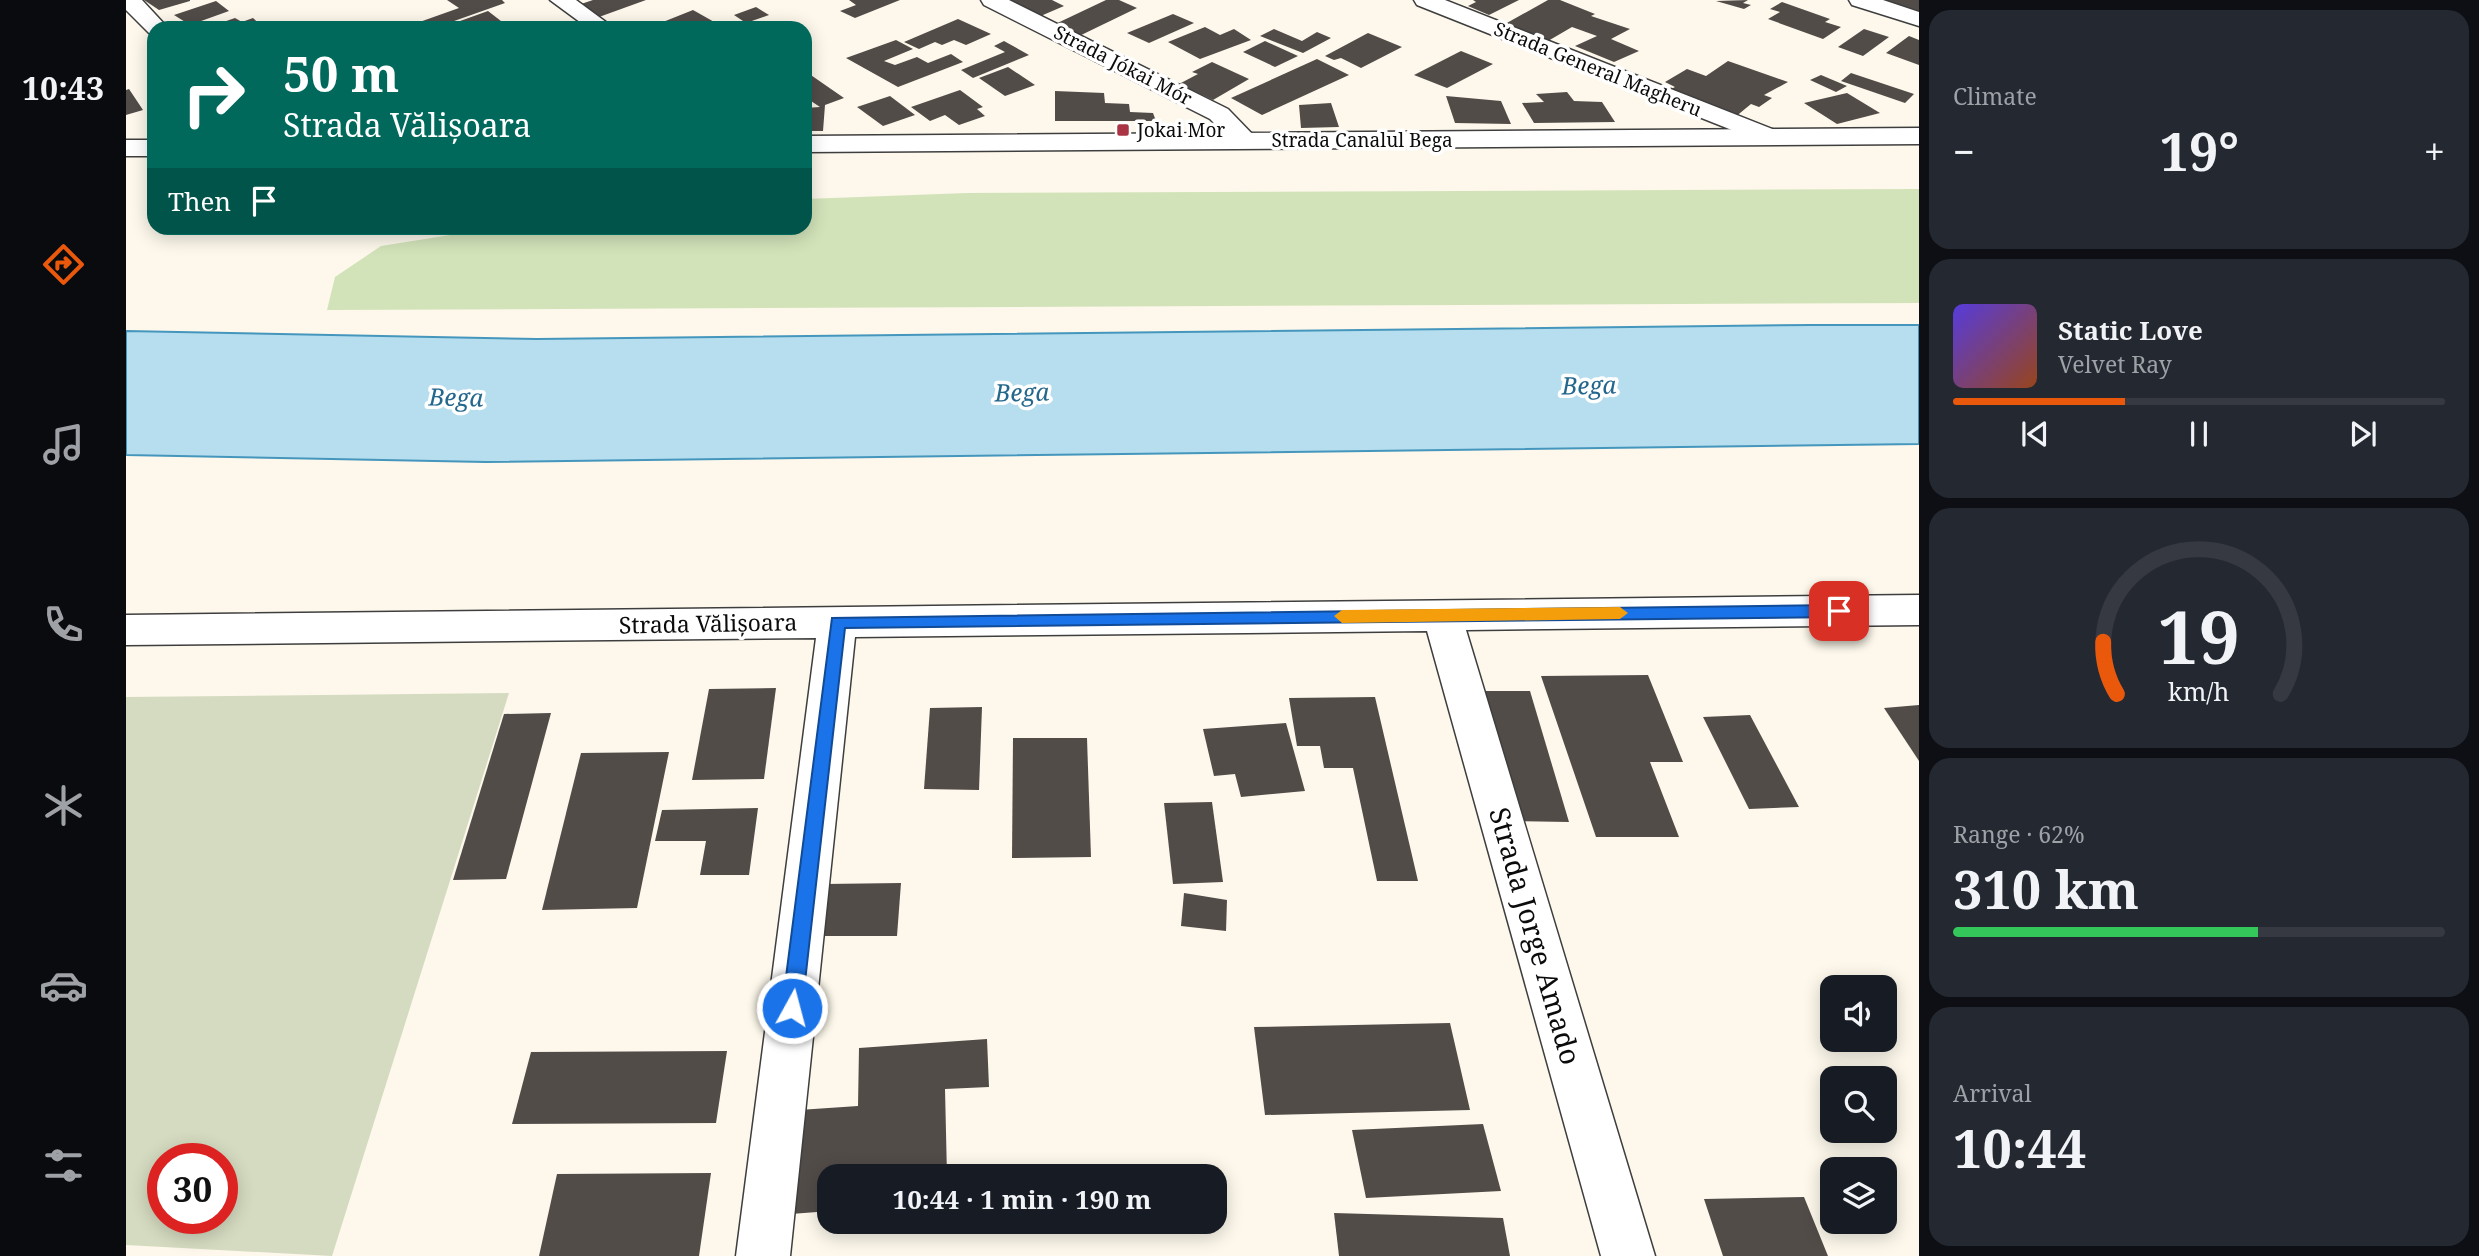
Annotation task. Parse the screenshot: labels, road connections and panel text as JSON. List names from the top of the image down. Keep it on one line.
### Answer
{"streets":{"street":["Strada Jókai Mór","Strada General Magheru","Strada Canalul Bega","Strada Vălișoara","Strada Jorge Amado"]},"crossings":[["Strada Jókai Mór","Strada Canalul Bega"],["Strada General Magheru","Strada Canalul Bega"],["Strada Vălișoara","Strada Jorge Amado"]],"water":["Bega"],"places":{"transit":["Jokai Mor"]},"page":{"tabs":"10:43","tile":["Climate",["Range · 62%","310 km"],["Arrival","10:44"]],"turn":["50 m","Strada Vălișoara"],"heat":["−","19°","+"],"then":"Then","song":["Static Love","Velvet Ray"],"limit":"30","trip":"10:44 · 1 min · 190 m","gauge":["19","km/h"]}}
